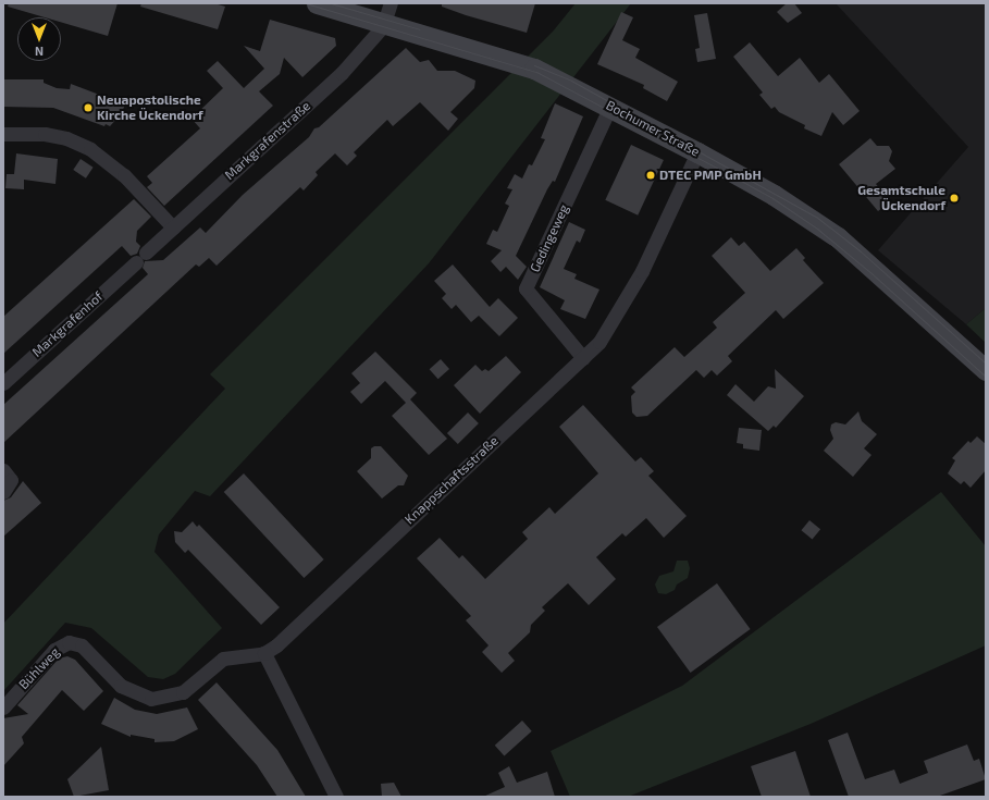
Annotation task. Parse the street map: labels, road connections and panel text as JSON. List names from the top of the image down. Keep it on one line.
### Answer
{"streets":{"main road":["Bochumer Straße"],"street":["Markgrafenstraße","Gedingeweg","Markgrafenhof","Knappschaftsstraße","Bühlweg"]},"crossings":[["Bochumer Straße","Markgrafenstraße"],["Bochumer Straße","Gedingeweg"],["Bochumer Straße","Knappschaftsstraße"],["Markgrafenstraße","Markgrafenhof"],["Gedingeweg","Knappschaftsstraße"],["Knappschaftsstraße","Bühlweg"]],"places":["Neuapostolische Kirche Ückendorf","DTEC PMP GmbH","Gesamtschule Ückendorf"],"north":"bottom"}
